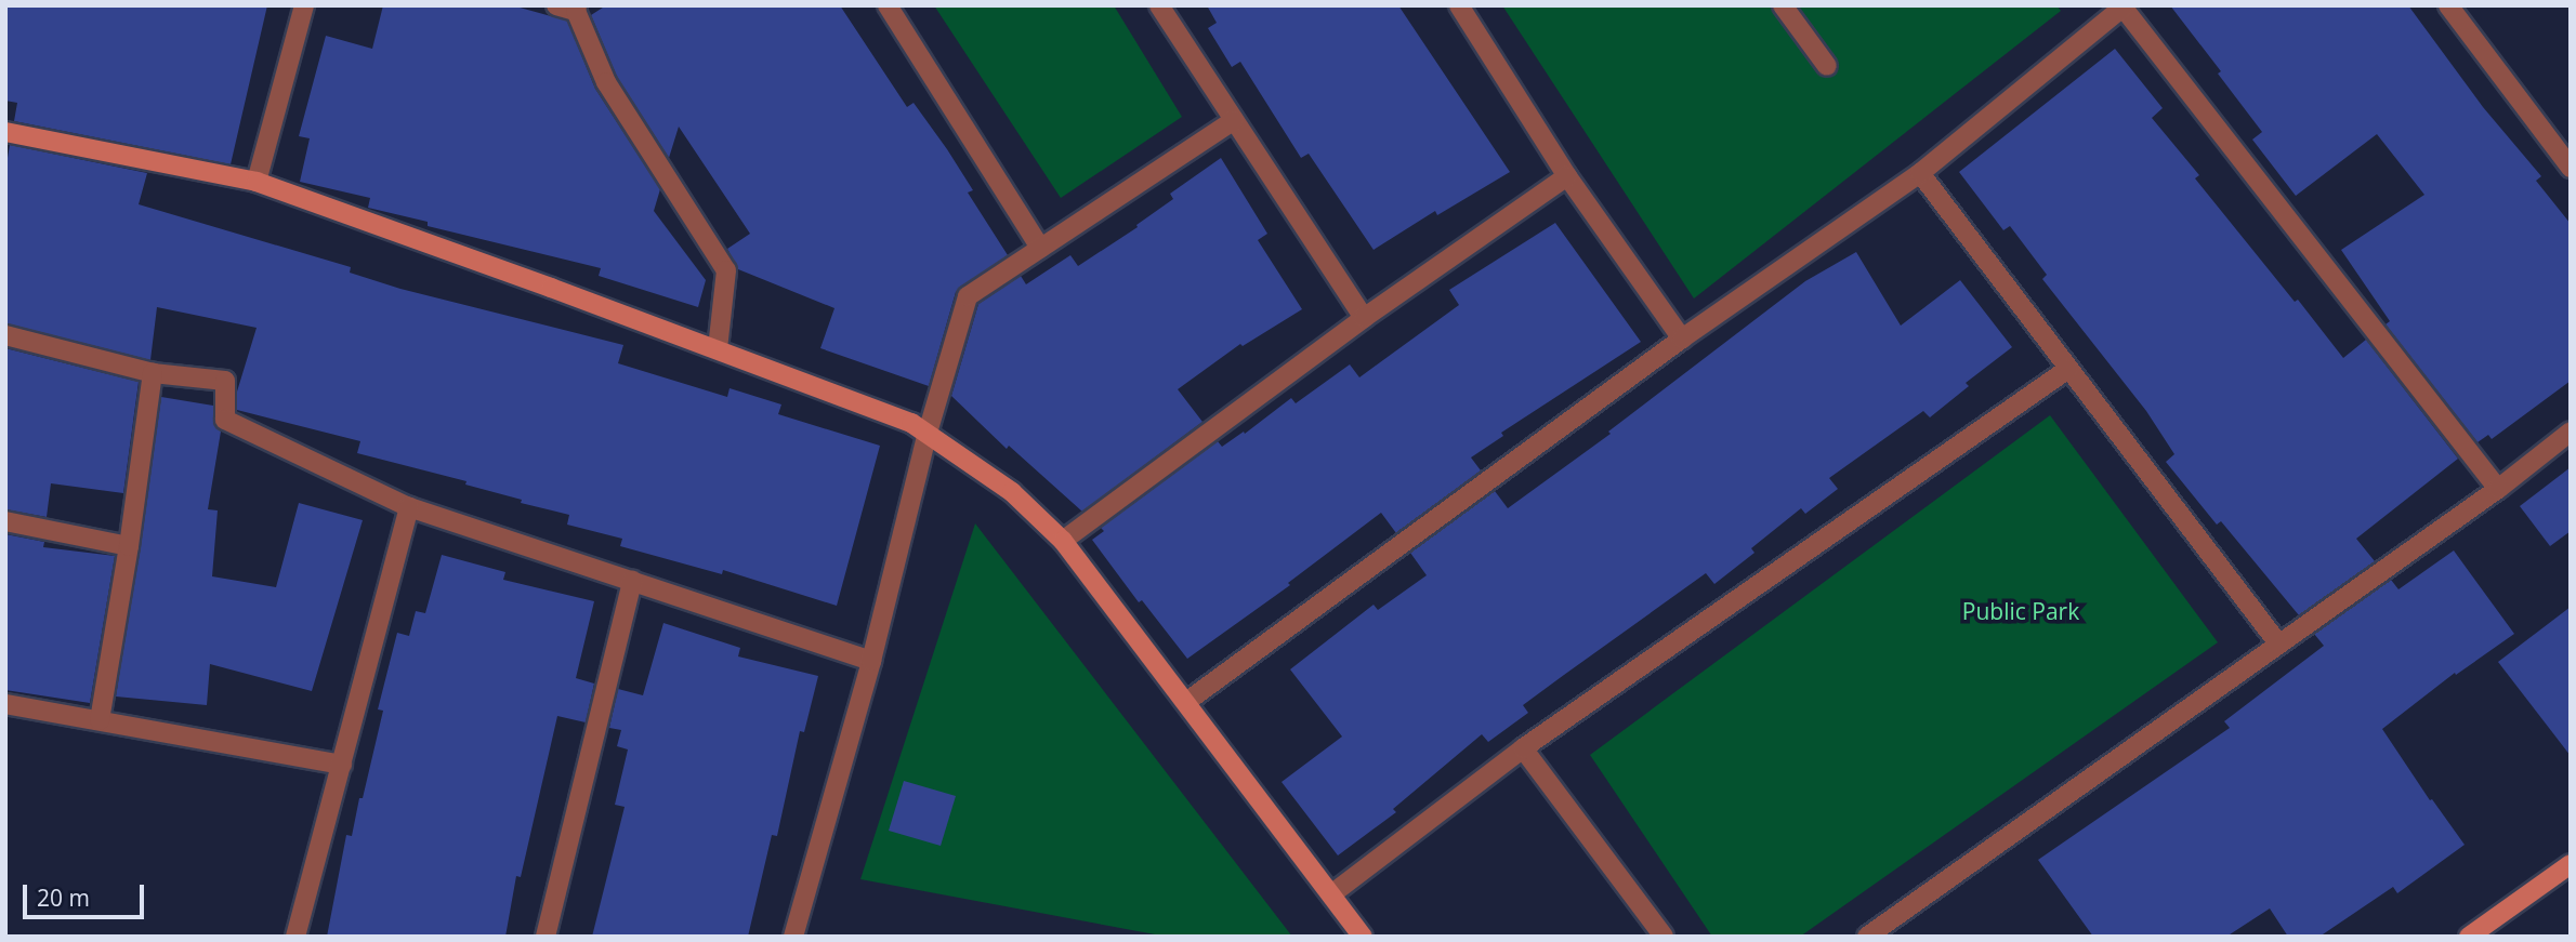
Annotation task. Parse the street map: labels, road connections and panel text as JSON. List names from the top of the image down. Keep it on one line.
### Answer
{"parks":["Public Park"],"scale_bar":"20 m"}
